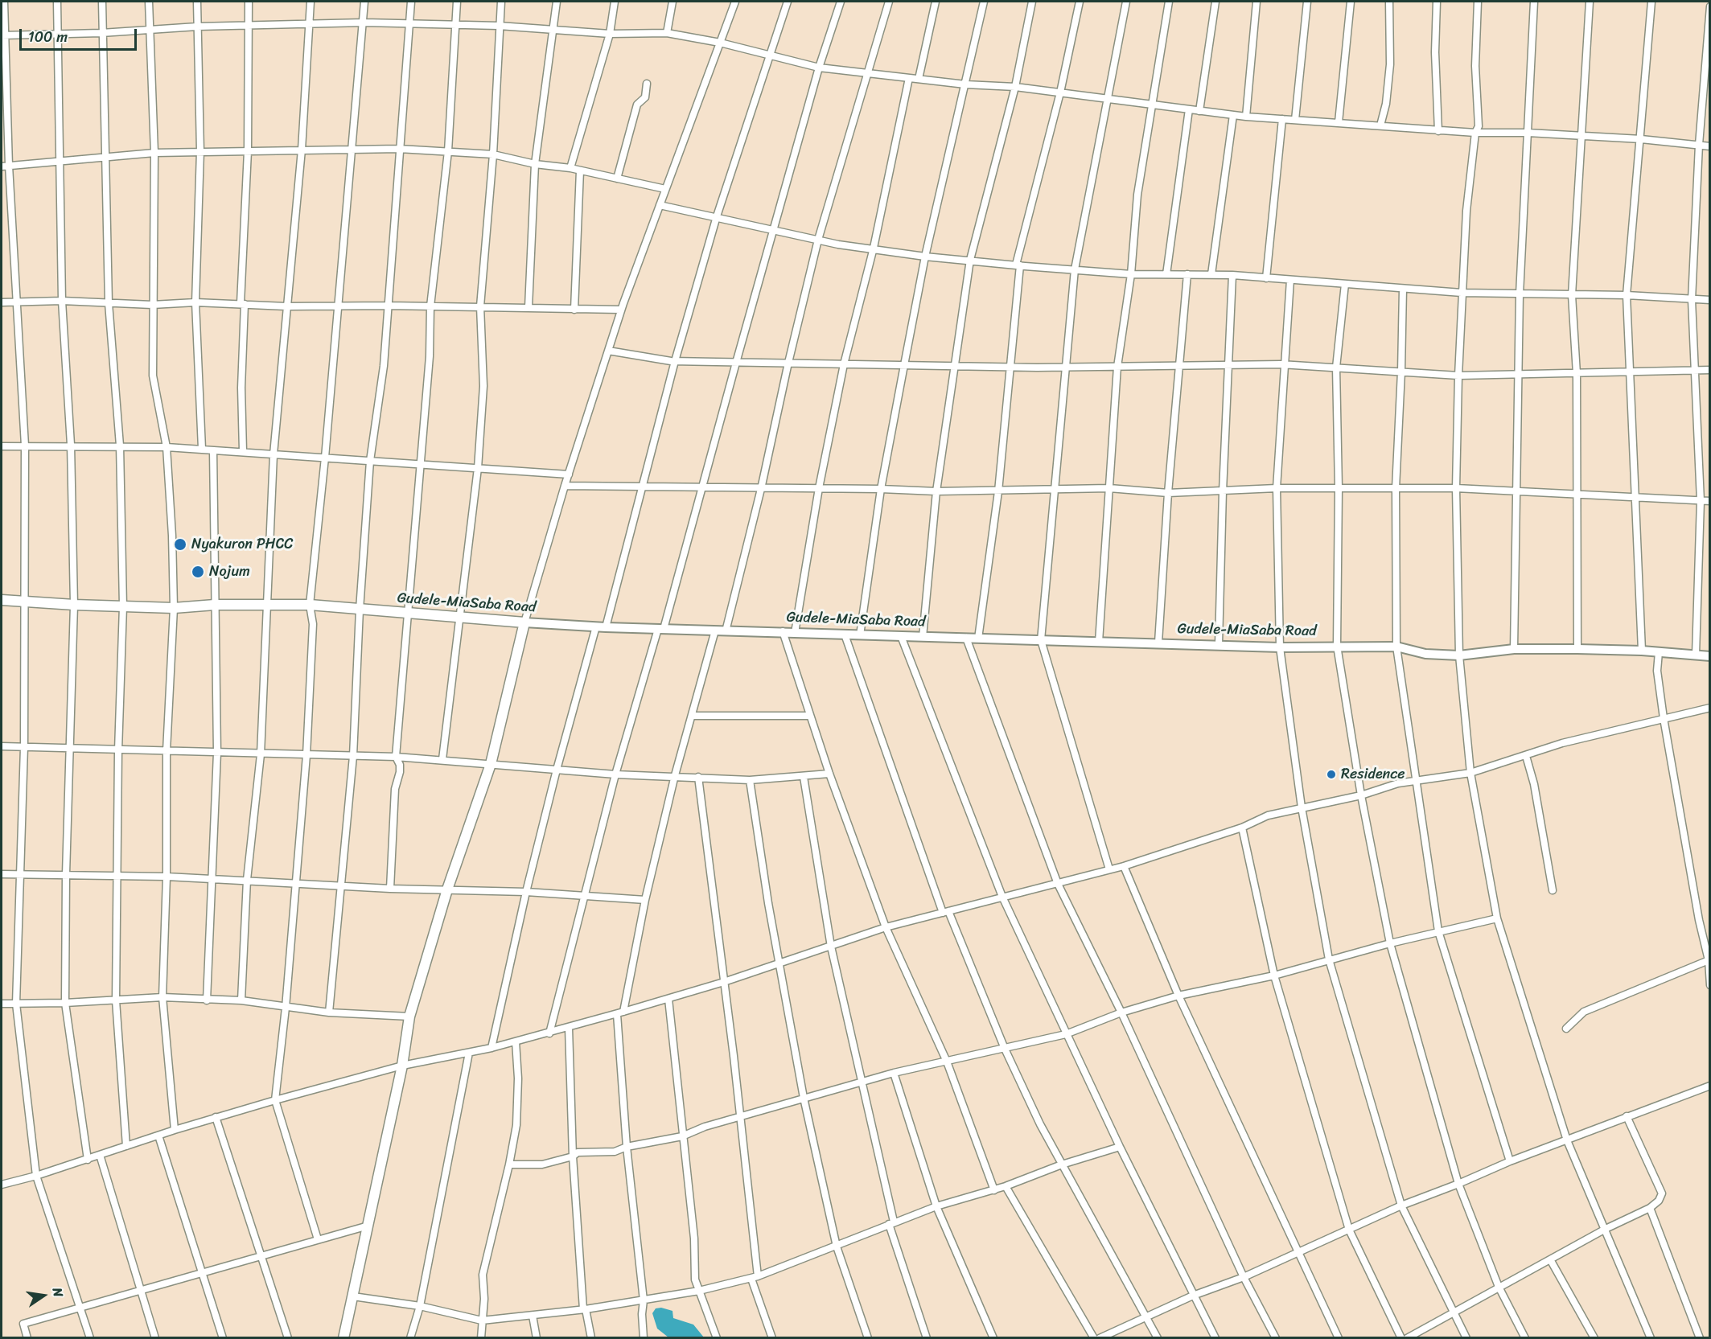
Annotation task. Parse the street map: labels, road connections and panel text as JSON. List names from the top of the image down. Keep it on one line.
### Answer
{"streets":{"main road":["Gudele-MiaSaba Road"]},"places":["Nyakuron PHCC","Nojum","Residence"],"scale_bar":"100 m","north":"right"}
